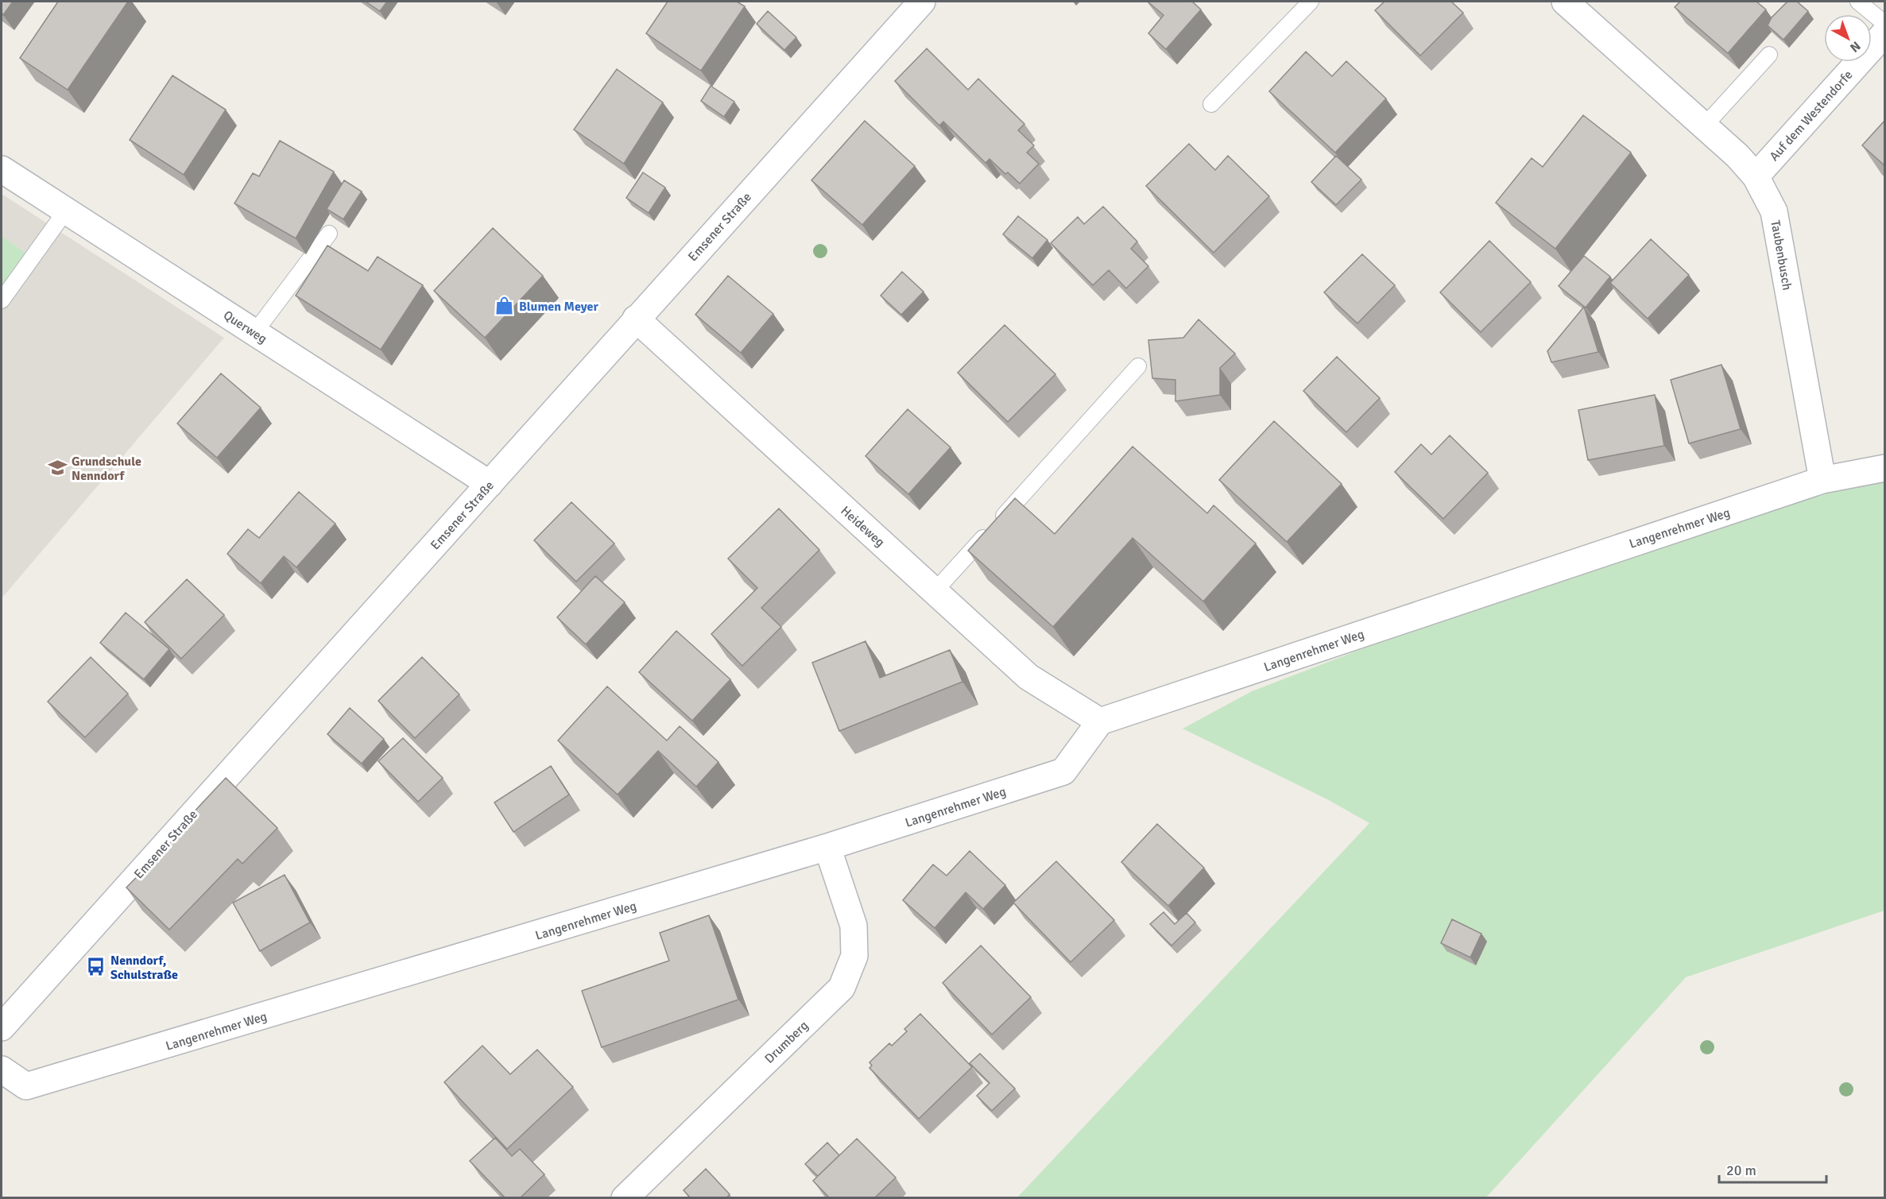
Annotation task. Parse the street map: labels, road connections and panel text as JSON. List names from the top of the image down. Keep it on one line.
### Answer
{"streets":{"street":["Auf dem Westendorfe","Emsener Straße","Taubenbusch","Querweg","Heideweg","Langenrehmer Weg","Drumberg"]},"crossings":[["Auf dem Westendorfe","Taubenbusch"],["Emsener Straße","Querweg"],["Emsener Straße","Heideweg"],["Taubenbusch","Langenrehmer Weg"],["Heideweg","Langenrehmer Weg"],["Langenrehmer Weg","Drumberg"]],"places":{"shop":["Blumen Meyer"],"school or university":["Grundschule Nenndorf"],"bus stop":["Nenndorf, Schulstraße"]},"scale_bar":"20 m","north":"bottom right"}
